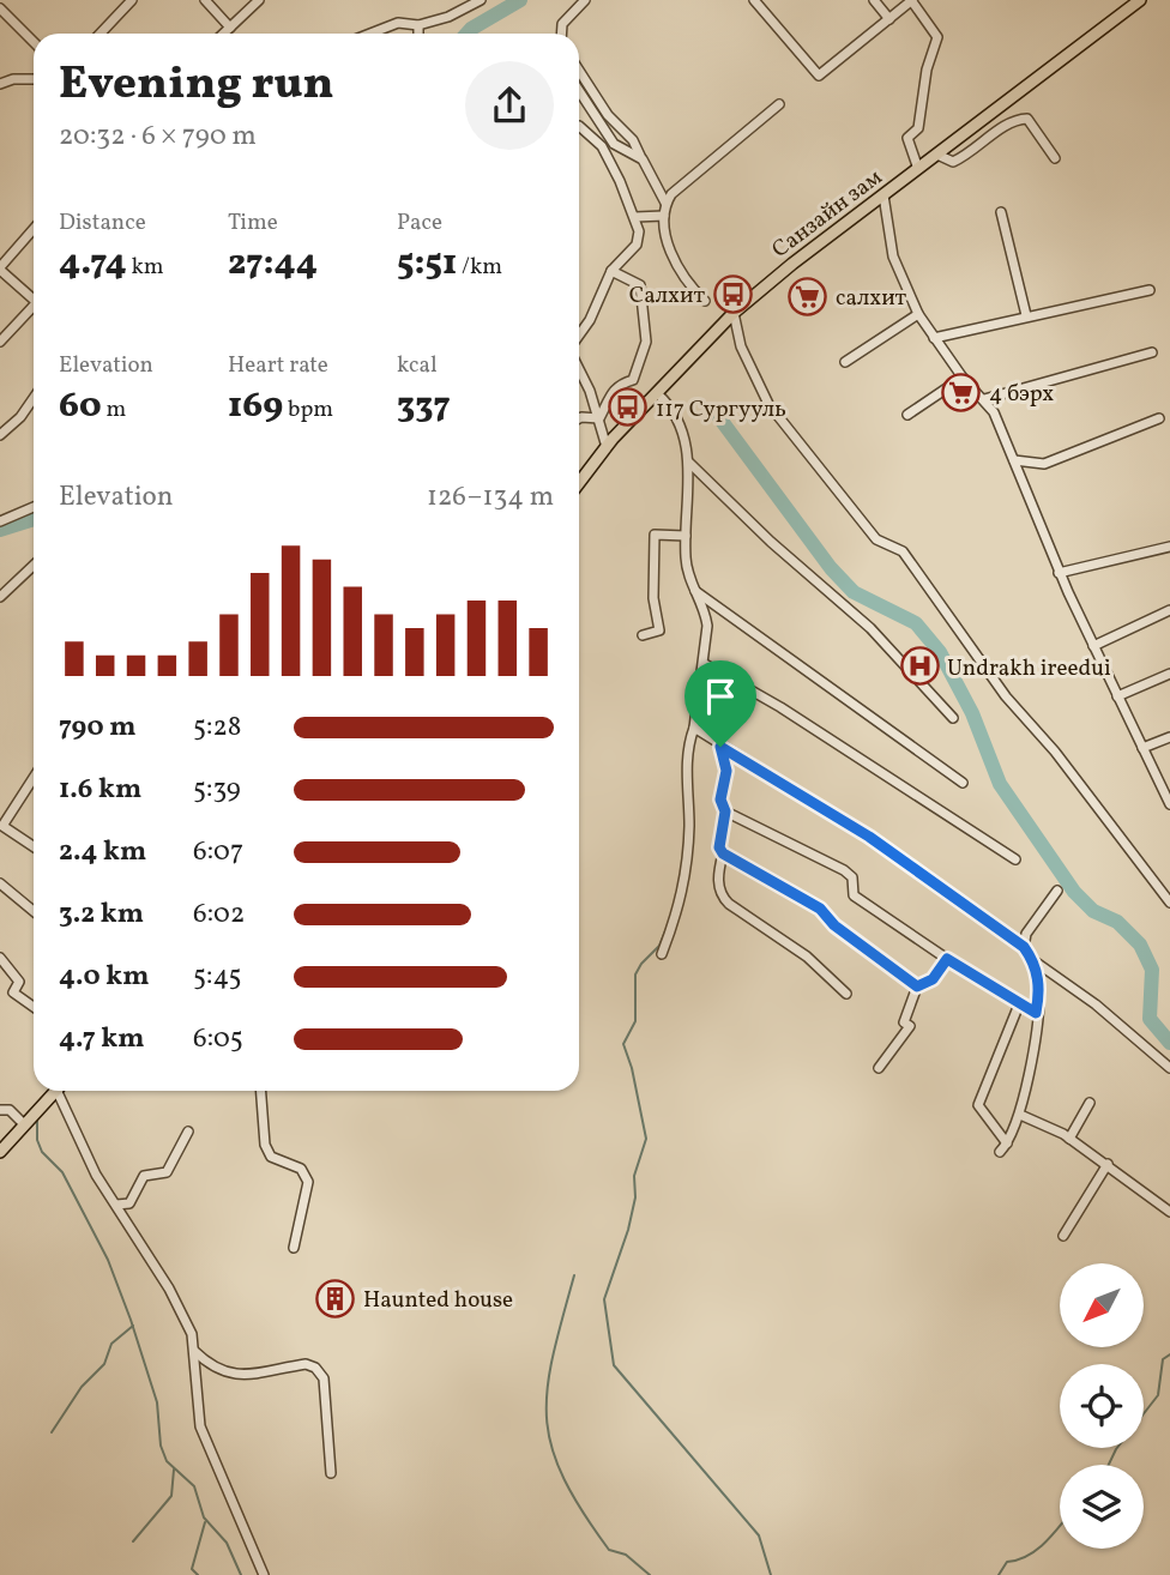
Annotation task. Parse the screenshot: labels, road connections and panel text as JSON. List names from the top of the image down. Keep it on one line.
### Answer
{"streets":{"main road":["Санзайн зам"]},"places":{"bus stop":["Салхит","117 Сургууль"],"supermarket":["салхит","4 бэрх"],"hospital":["Undrakh ireedui"],"building":["Haunted house"]},"north":"bottom left","page":{"heading":["Evening run","20:32 · 6 × 790 m"],"stats":[["Distance","4.74 km"],["Time","27:44"],["Pace","5:51 /km"],["Elevation","60 m"],["Heart rate","169 bpm"],["kcal","337"]],"chart":["Elevation","126–134 m"],"list":[{"name":"790 m","note":"5:28"},{"name":"1.6 km","note":"5:39"},{"name":"2.4 km","note":"6:07"},{"name":"3.2 km","note":"6:02"},{"name":"4.0 km","note":"5:45"},{"name":"4.7 km","note":"6:05"}]}}
